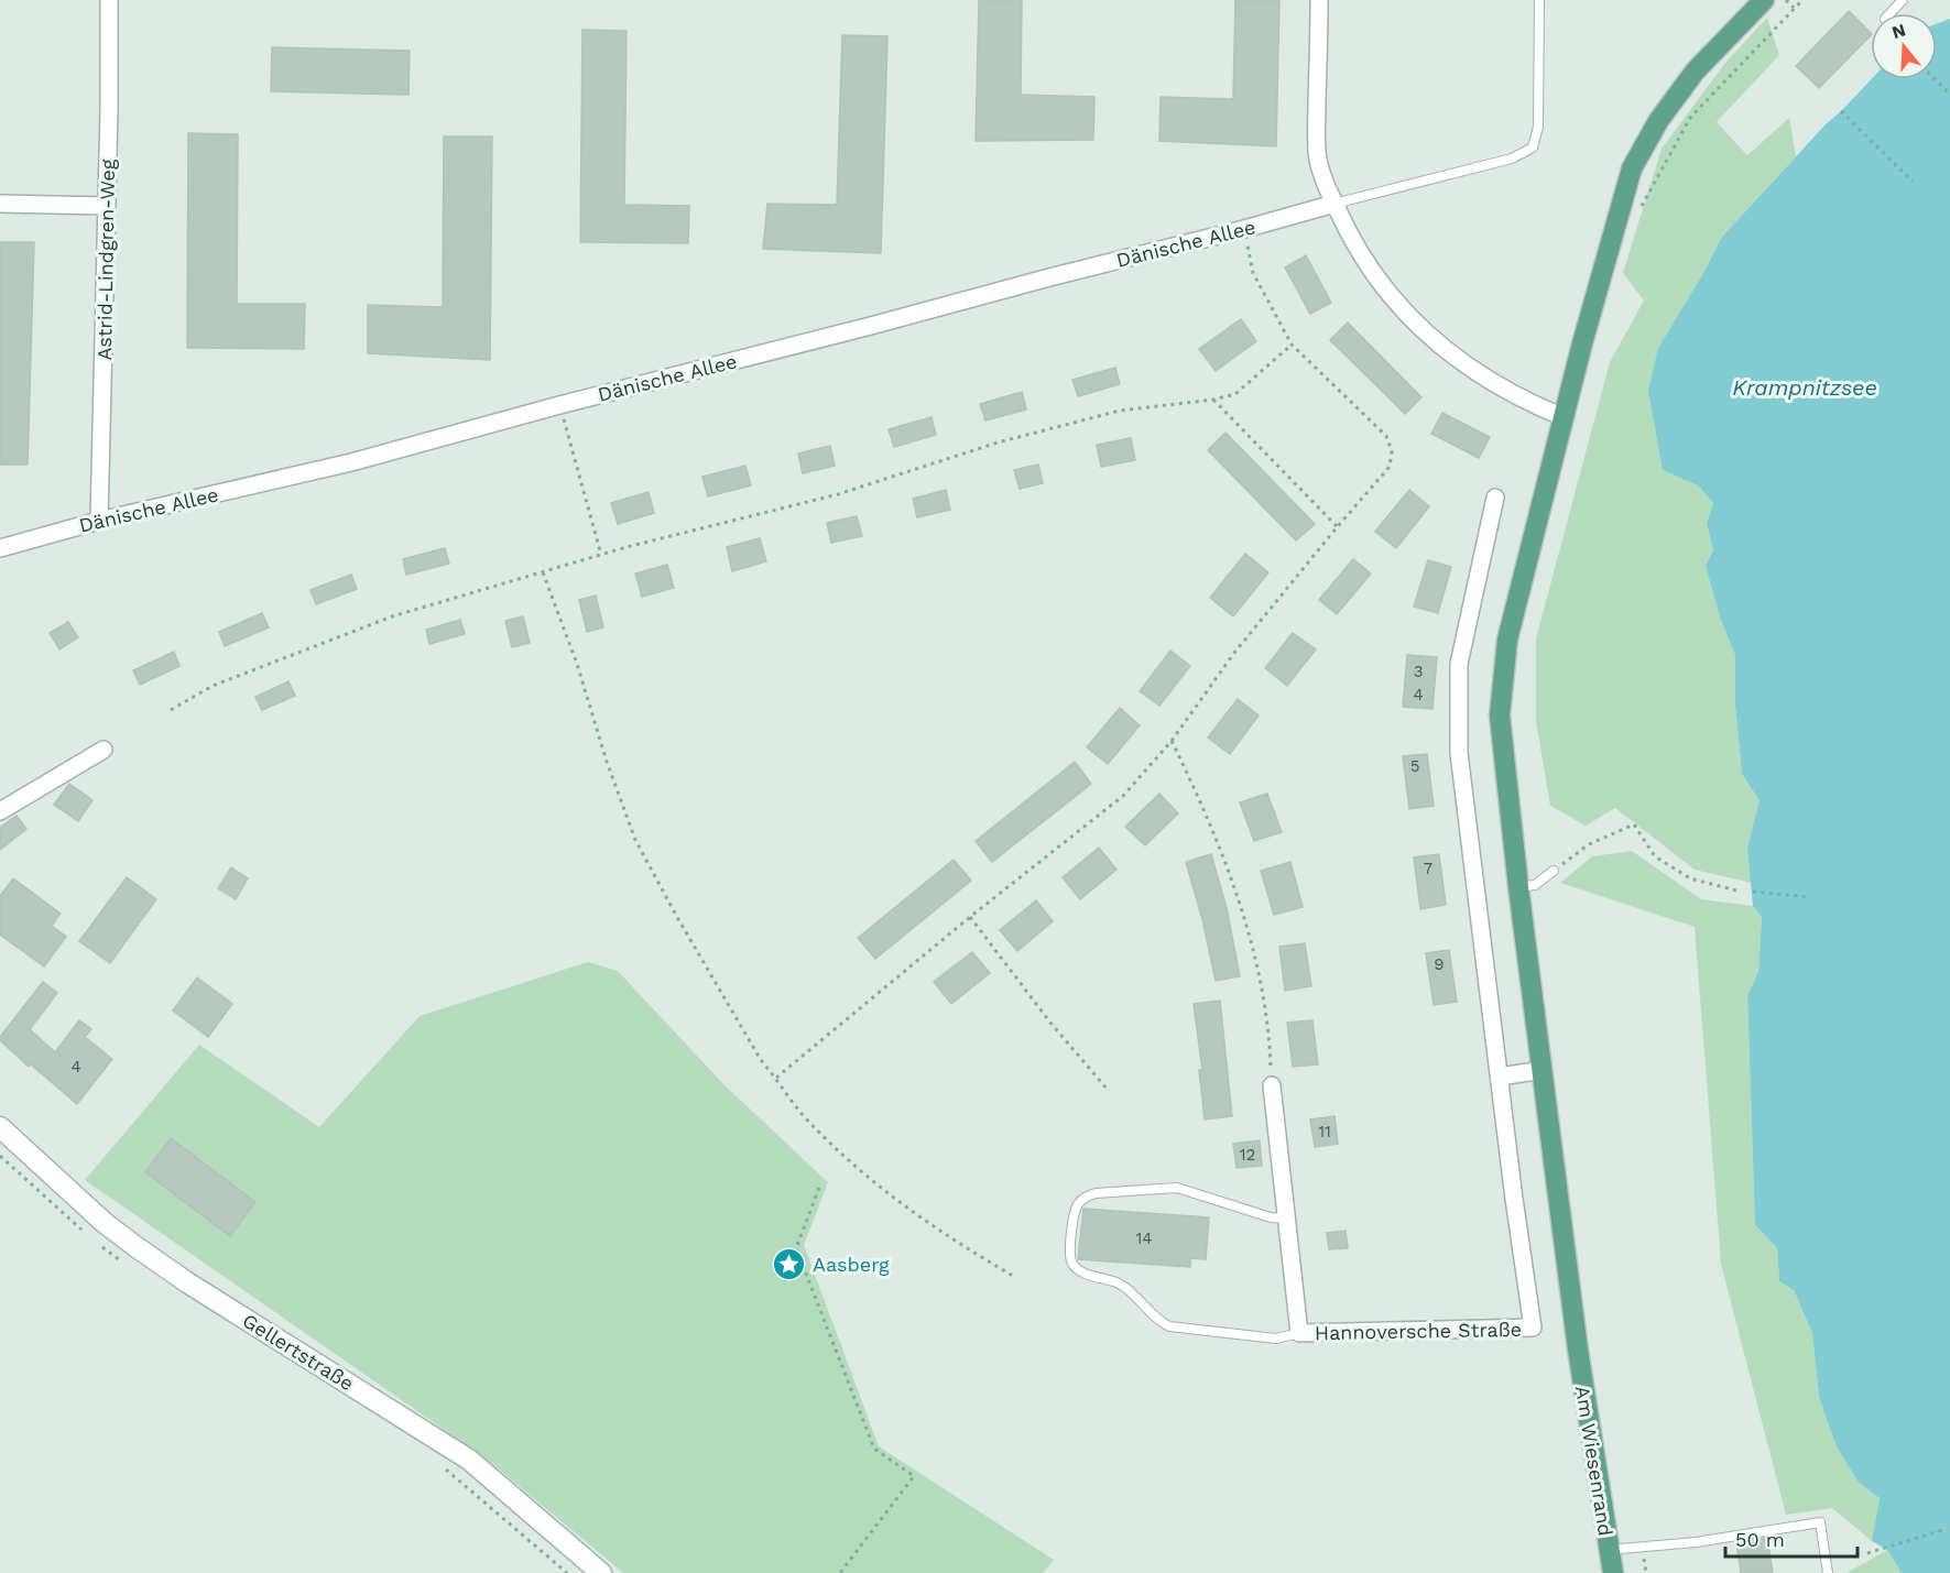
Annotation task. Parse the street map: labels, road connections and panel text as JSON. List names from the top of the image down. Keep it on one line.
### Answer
{"streets":{"main road":["Am Wiesenrand"],"street":["Dänische Allee","Astrid-Lindgren-Weg","Hannoversche Straße","Gellertstraße"]},"crossings":[["Dänische Allee","Astrid-Lindgren-Weg"]],"water":["Krampnitzsee"],"places":{"place":["Aasberg"]},"house_numbers":["3","4","5","7","9","4","11","12","14"],"scale_bar":"50 m","north":"top"}
